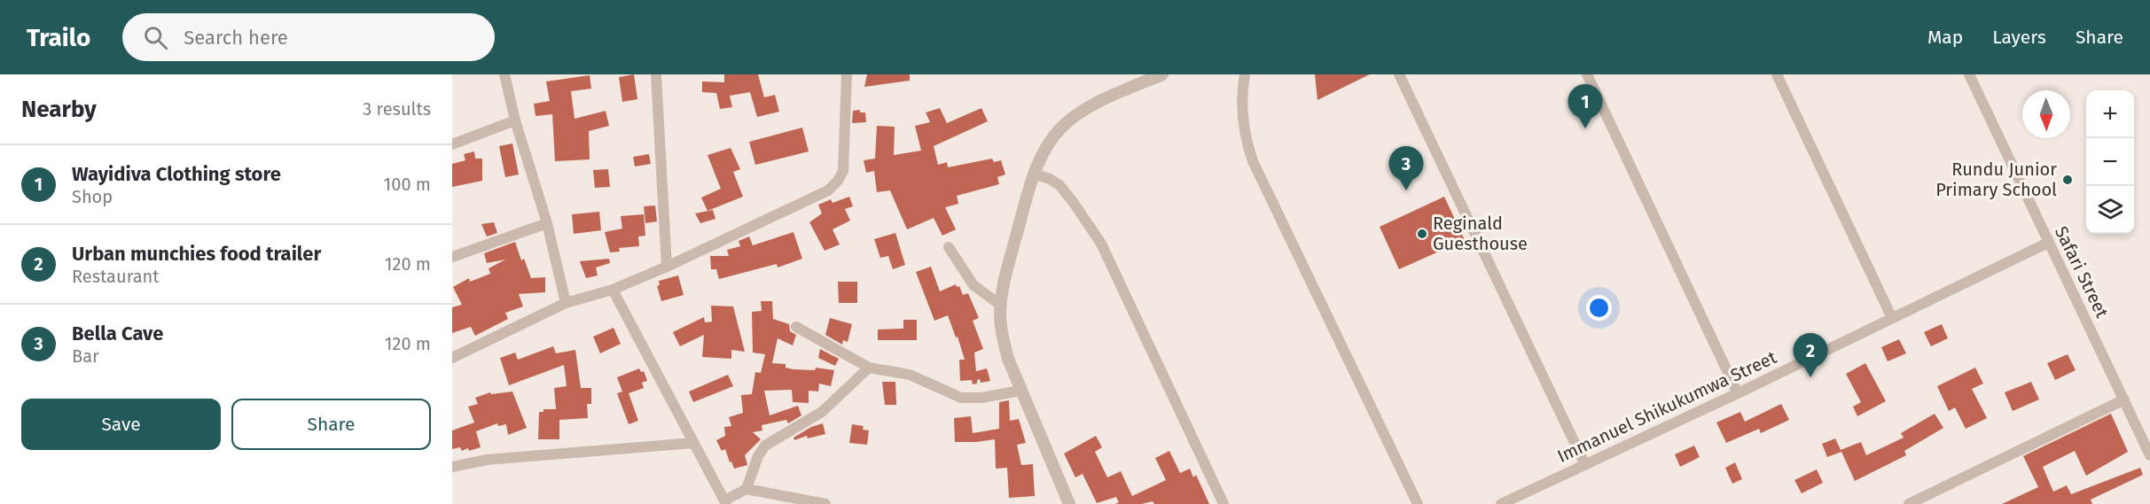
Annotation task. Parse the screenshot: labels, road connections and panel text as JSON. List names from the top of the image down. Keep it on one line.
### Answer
{"streets":{"street":["Safari Street","Immanuel Shikukumwa Street"]},"crossings":[["Safari Street","Immanuel Shikukumwa Street"]],"places":["Rundu Junior Primary School","Reginald Guesthouse"],"north":"bottom","page":{"header":"Trailo","search":"Search here","nav":["Map","Layers","Share"],"heading":["Nearby","3 results"],"pins":["1","3","2"],"map_buttons":["+","−"],"list":[{"mark":"1","name":"Wayidiva Clothing store","note":"Shop","value":"100 m"},{"mark":"2","name":"Urban munchies food trailer","note":"Restaurant","value":"120 m"},{"mark":"3","name":"Bella Cave","note":"Bar","value":"120 m"}],"buttons":["Save","Share"]}}
